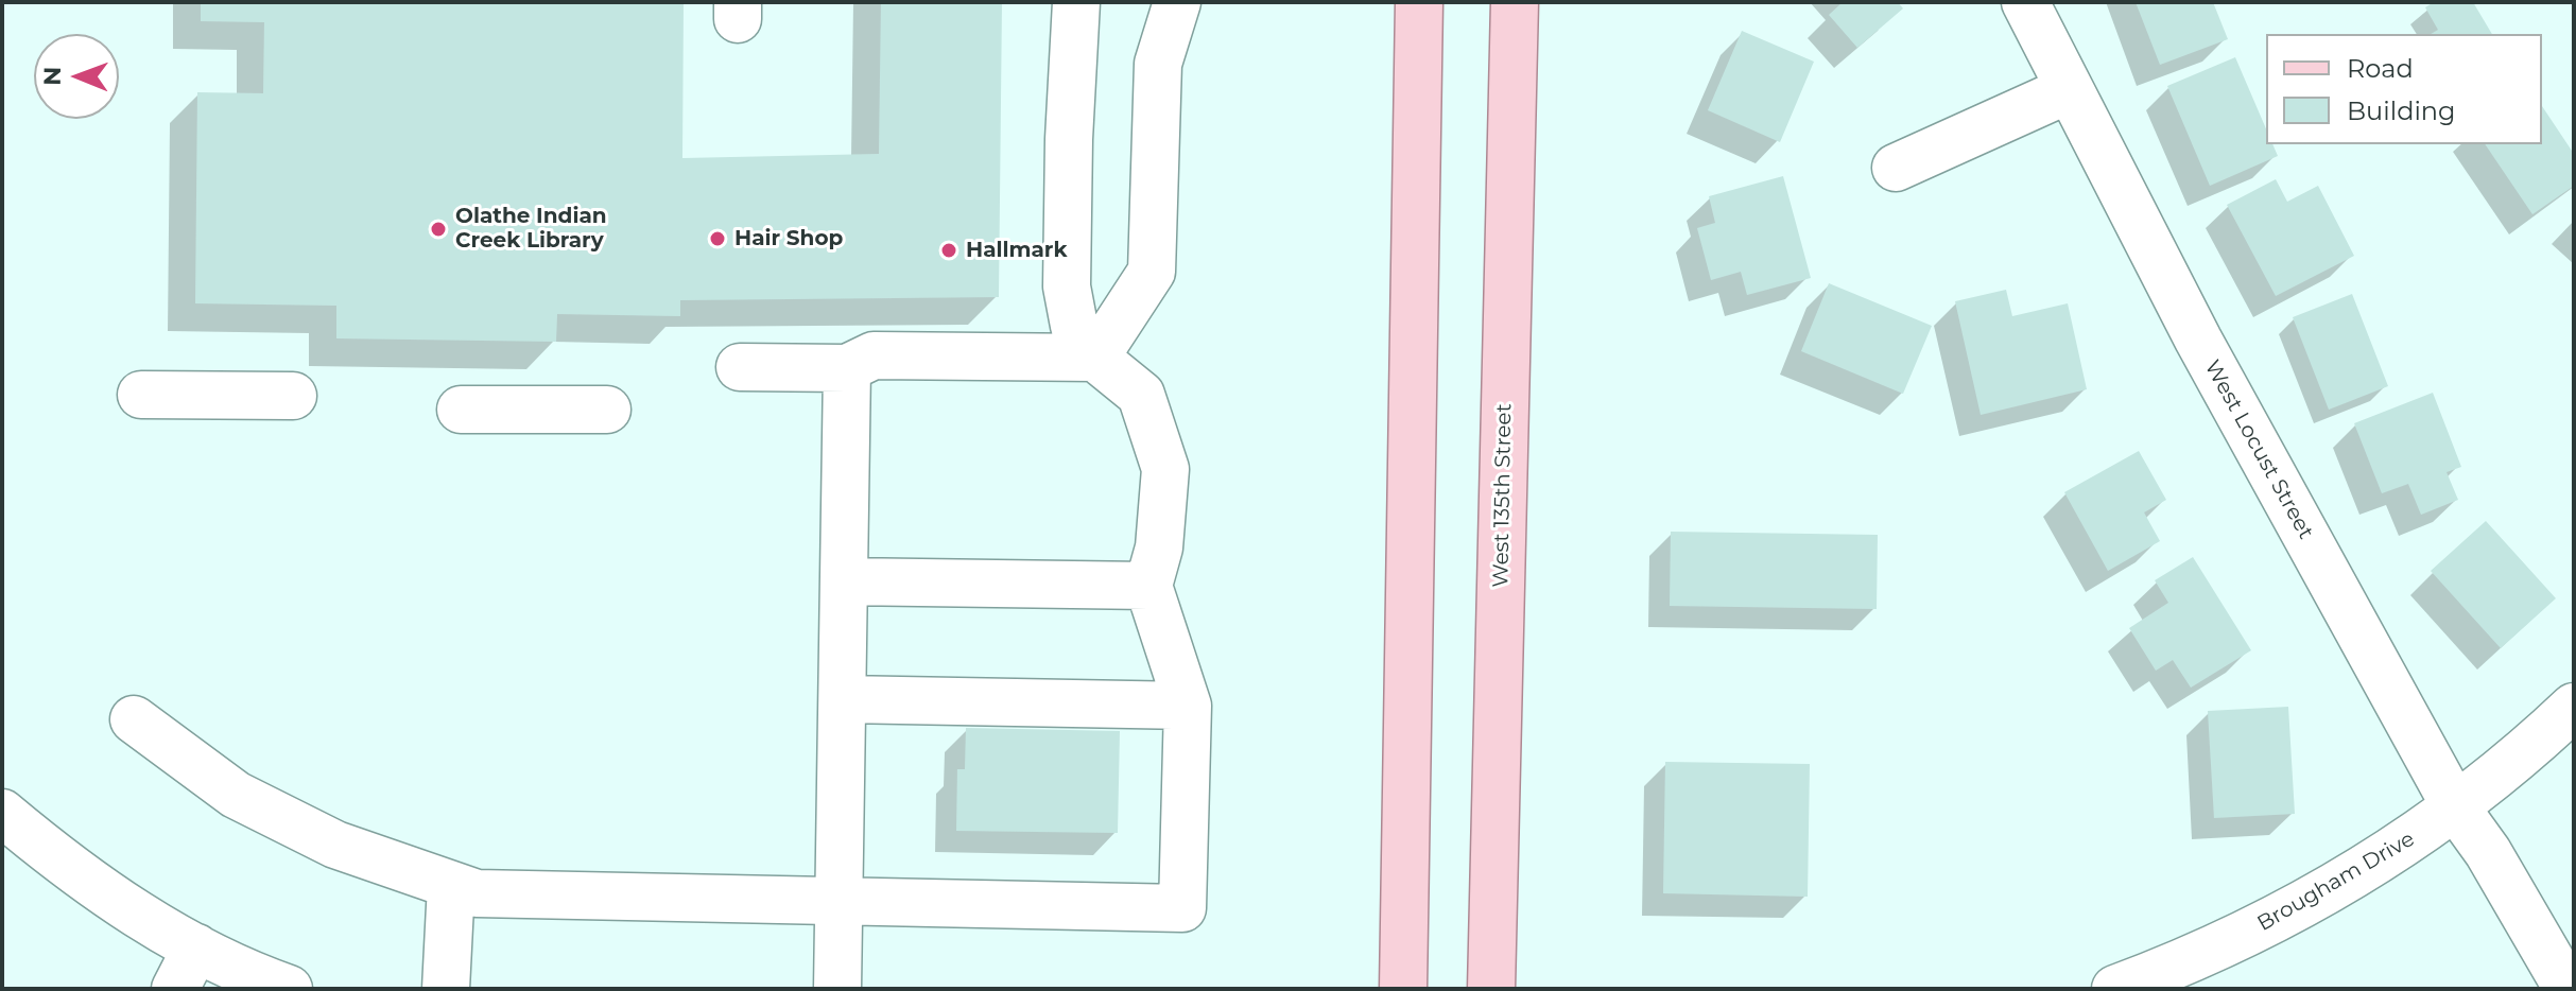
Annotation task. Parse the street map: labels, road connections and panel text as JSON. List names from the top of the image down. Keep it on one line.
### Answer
{"streets":{"main road":["West 135th Street"],"street":["West Locust Street","Brougham Drive"]},"crossings":[["West Locust Street","Brougham Drive"]],"places":["Olathe Indian Creek Library","Hair Shop","Hallmark"],"legend":["Road","Building"],"north":"left"}
